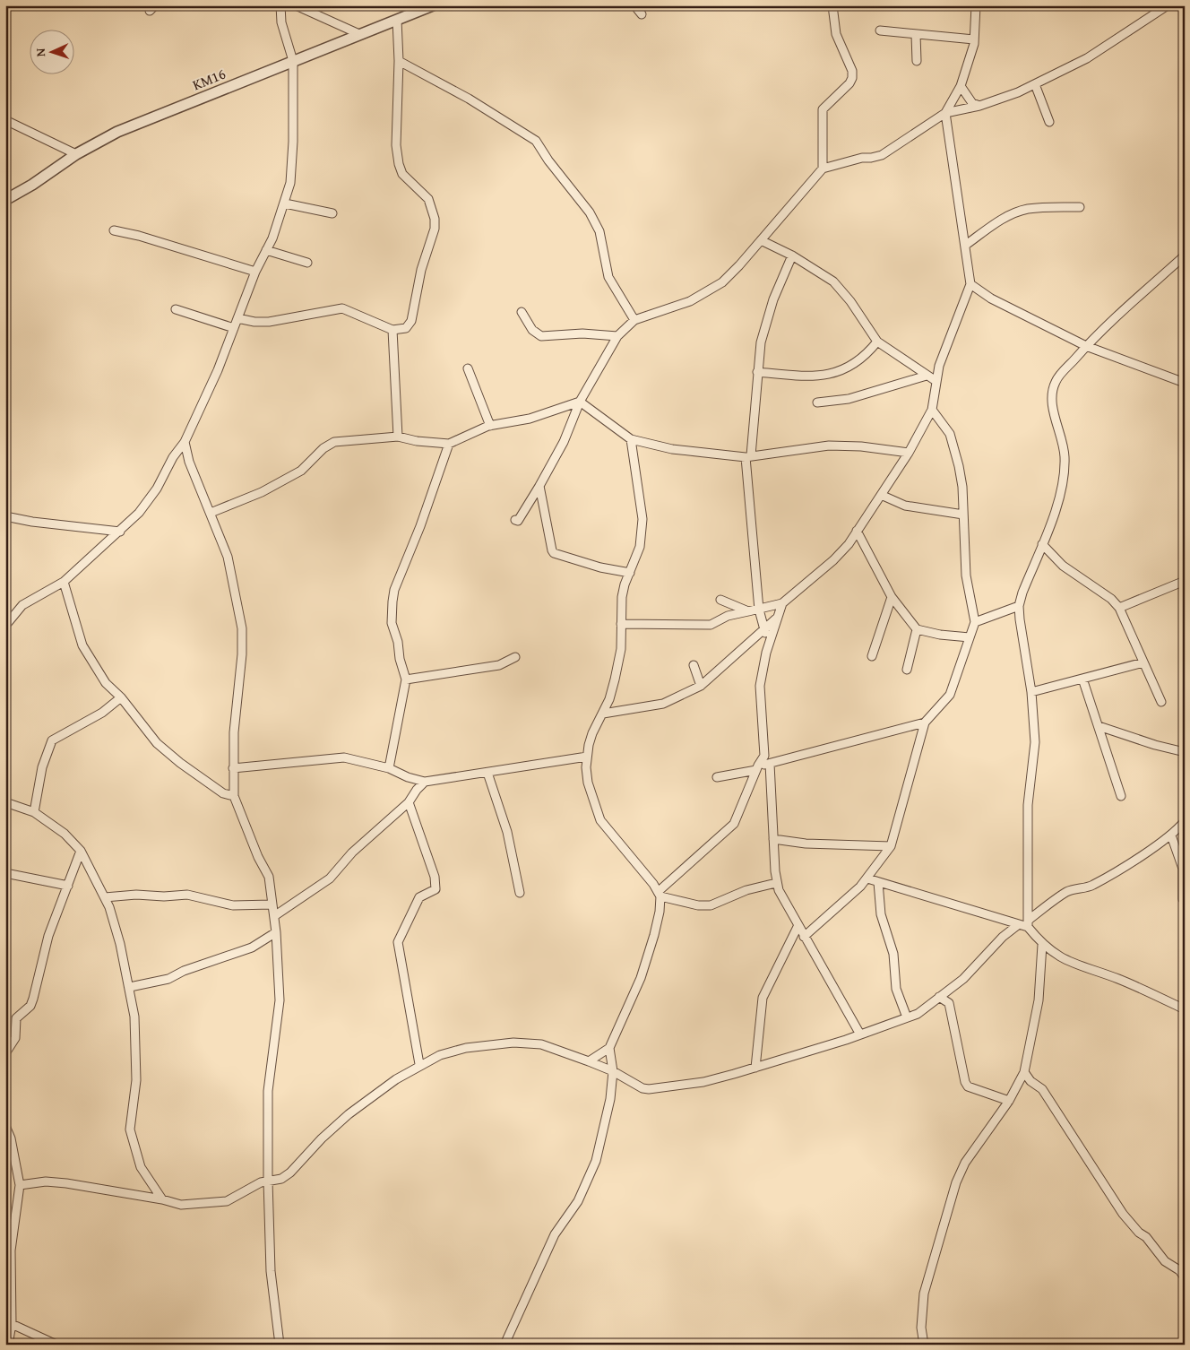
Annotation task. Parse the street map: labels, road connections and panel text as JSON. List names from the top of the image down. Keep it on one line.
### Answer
{"streets":{"street":["KM16"]},"north":"left"}
